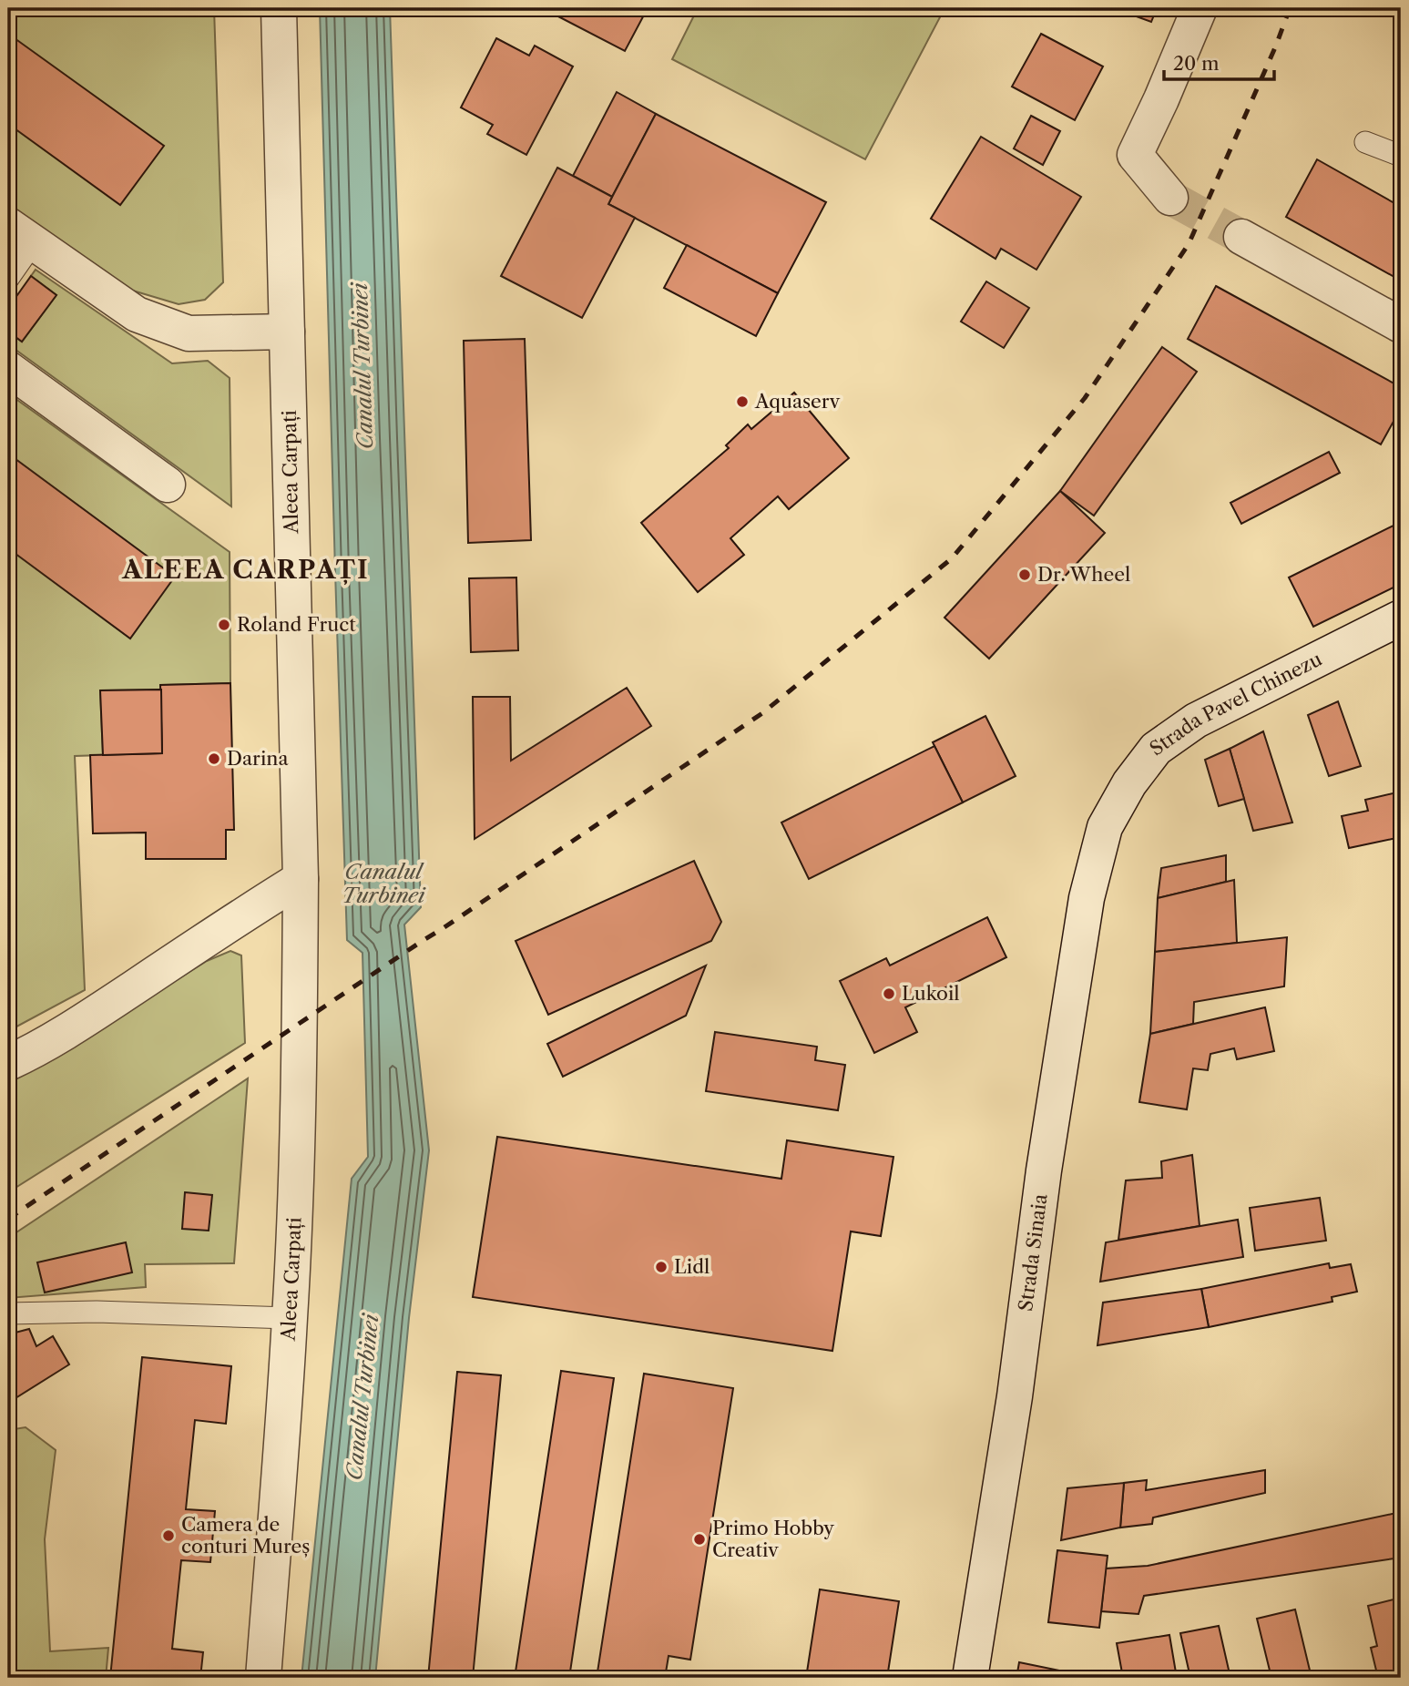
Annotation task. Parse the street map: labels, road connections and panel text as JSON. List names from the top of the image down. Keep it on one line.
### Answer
{"streets":{"street":["Aleea Carpați","Strada Pavel Chinezu","Strada Sinaia"]},"crossings":[["Strada Pavel Chinezu","Strada Sinaia"]],"districts":["ALEEA CARPAȚI"],"water":["Canalul Turbinei"],"places":["Aquaserv","Dr. Wheel","Roland Fruct","Darina","Lukoil","Lidl","Camera de conturi Mureș","Primo Hobby Creativ"],"scale_bar":"20 m"}
